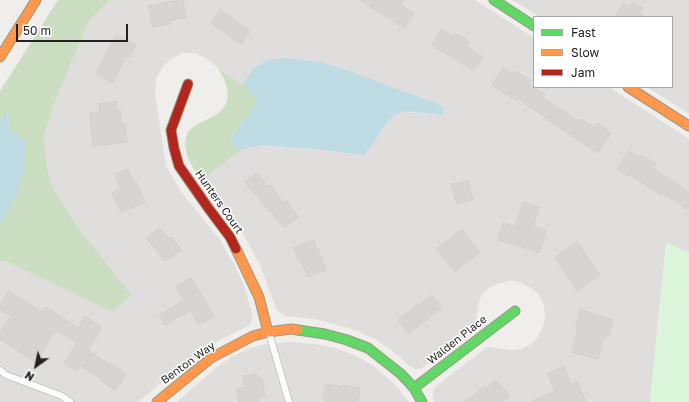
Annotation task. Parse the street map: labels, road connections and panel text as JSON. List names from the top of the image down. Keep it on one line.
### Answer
{"streets":{"street":["Hunters Court","Walden Place","Benton Way"]},"crossings":[["Hunters Court","Benton Way"],["Walden Place","Benton Way"]],"legend":["Fast","Slow","Jam"],"scale_bar":"50 m","north":"bottom left"}
